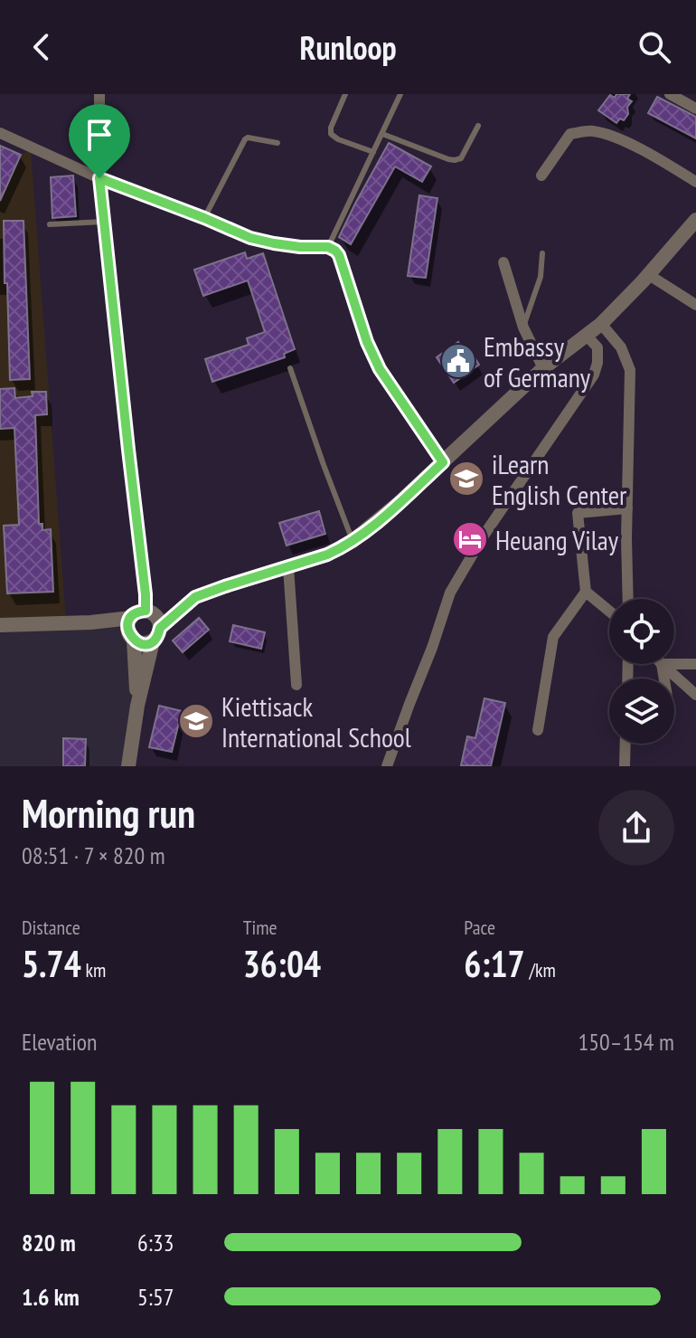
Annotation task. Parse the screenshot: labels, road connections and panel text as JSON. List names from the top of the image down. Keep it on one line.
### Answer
{"places":{"public building":["Embassy of Germany"],"school or university":["iLearn English Center","Kiettisack International School"],"hotel":["Heuang Vilay"]},"page":{"header":"Runloop","heading":["Morning run","08:51 · 7 × 820 m"],"stats":[["Distance","5.74 km"],["Time","36:04"],["Pace","6:17 /km"]],"chart":["Elevation","150–154 m"],"list":[{"name":"820 m","note":"6:33"},{"name":"1.6 km","note":"5:57"}]}}
